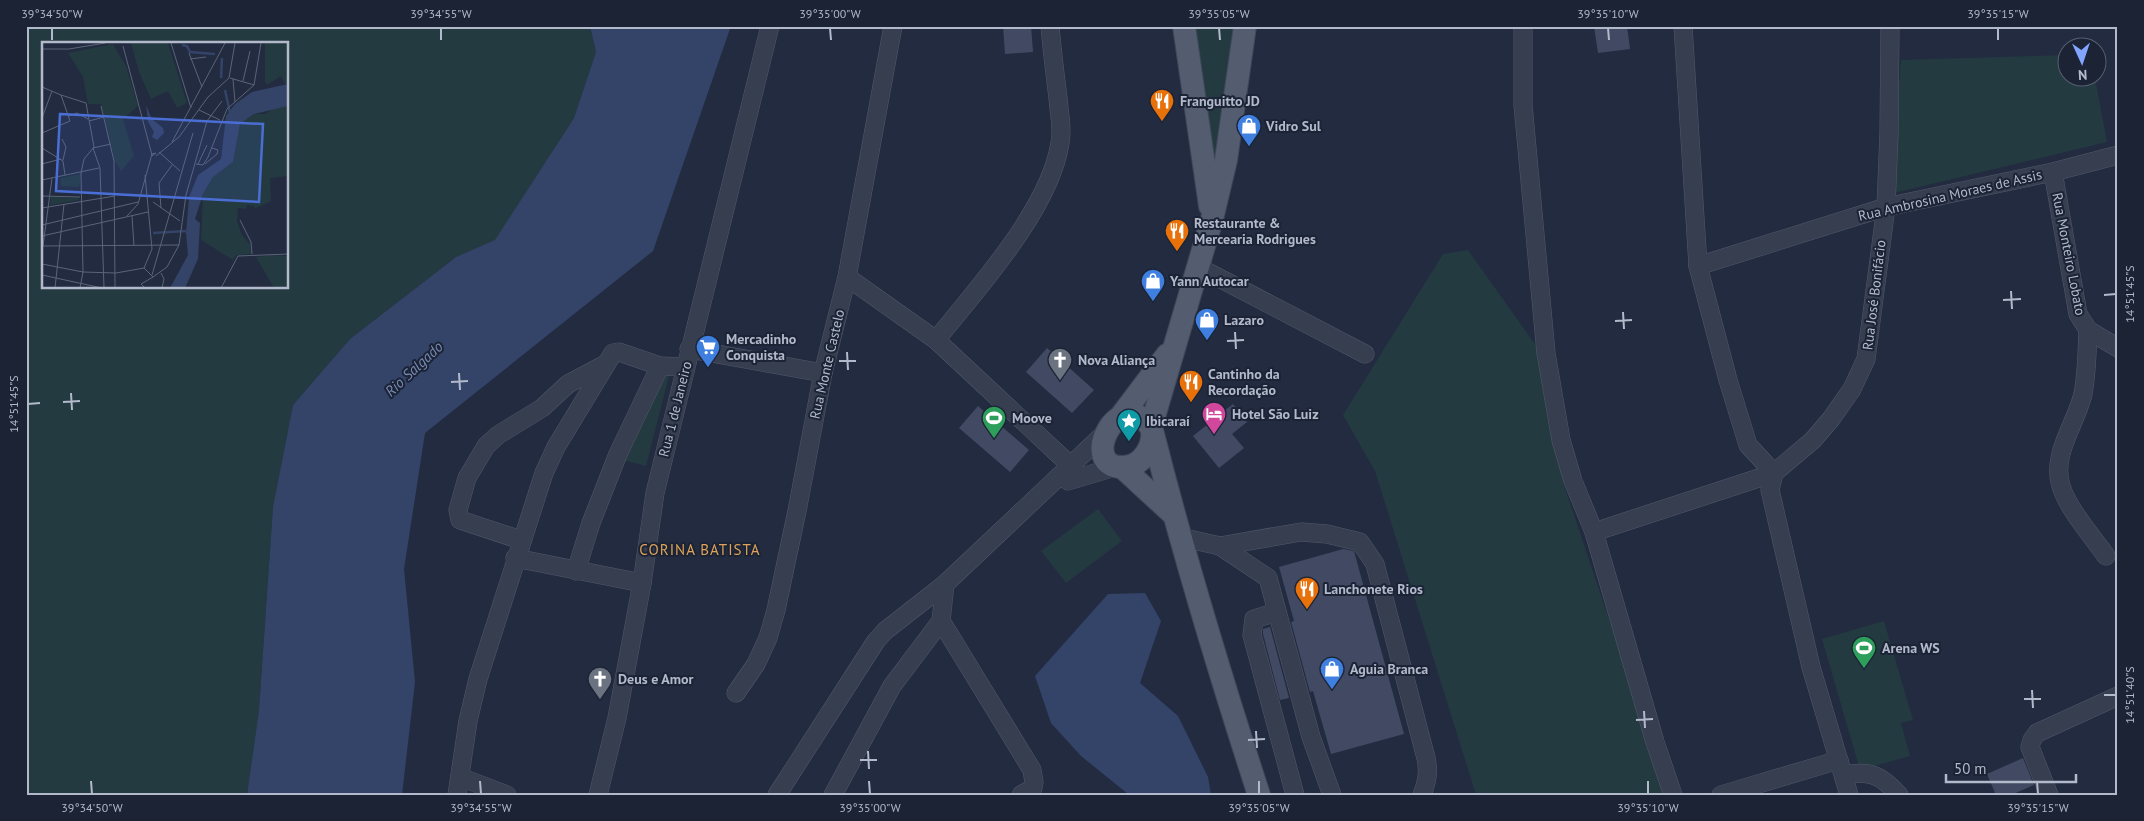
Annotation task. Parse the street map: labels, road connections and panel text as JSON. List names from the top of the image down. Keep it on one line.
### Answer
{"streets":{"street":["Rua Ambrosina Moraes de Assis","Rua Monteiro Lobato","Rua José Bonifácio","Rua Monte Castelo","Rua 1 de Janeiro"]},"crossings":[["Rua Ambrosina Moraes de Assis","Rua Monteiro Lobato"],["Rua Ambrosina Moraes de Assis","Rua José Bonifácio"]],"districts":["CORINA BATISTA"],"water":["Rio Salgado"],"places":{"restaurant":["Franguitto JD","Restaurante & Mercearia Rodrigues","Cantinho da Recordação","Lanchonete Rios"],"shop":["Vidro Sul","Yann Autocar","Lazaro","Aguia Branca"],"supermarket":["Mercadinho Conquista"],"church":["Nova Aliança","Deus e Amor"],"hotel":["Hotel São Luiz"],"sports":["Moove","Arena WS"],"place":["Ibicaraí"]},"scale_bar":"50 m","north":"bottom","coordinates":["39°34'50\"W","39°34'55\"W","39°35'00\"W","39°35'05\"W","39°35'10\"W","39°35'15\"W","14°51'45\"S","14°51'40\"S"]}
